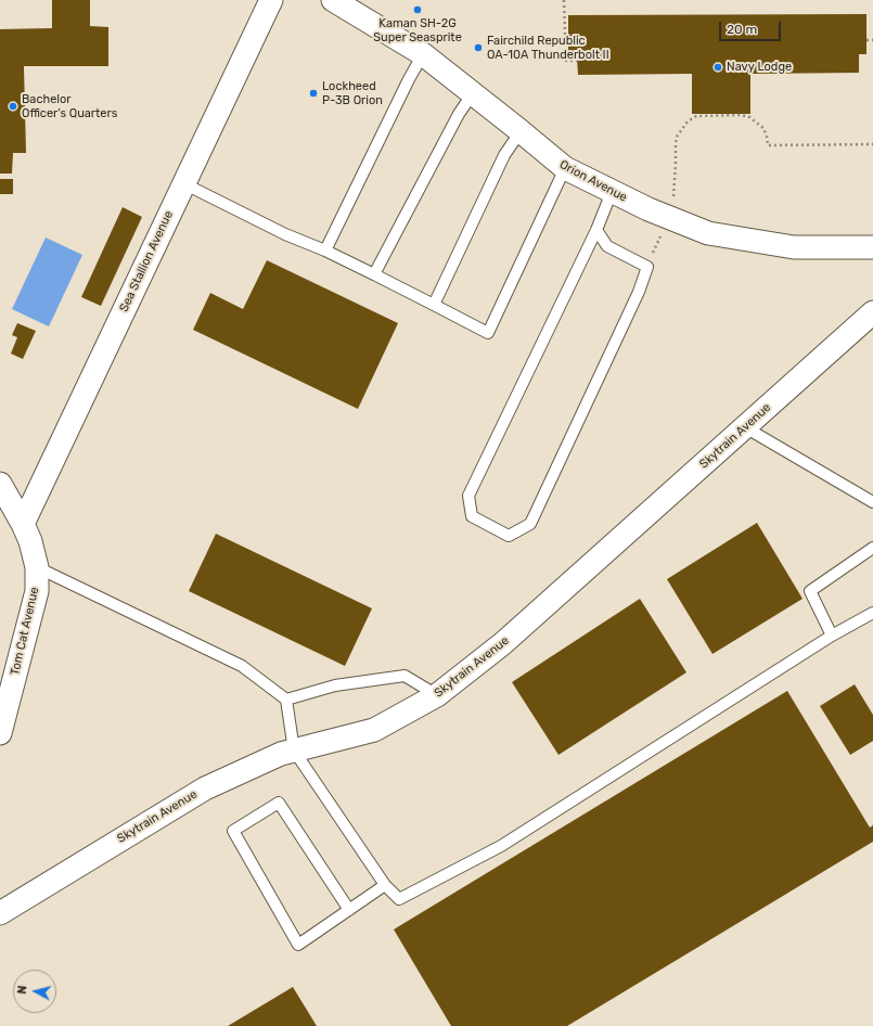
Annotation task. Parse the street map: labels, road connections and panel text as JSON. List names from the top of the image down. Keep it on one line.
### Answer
{"streets":{"street":["Orion Avenue","Sea Stallion Avenue","Skytrain Avenue","Tom Cat Avenue"]},"crossings":[["Sea Stallion Avenue","Tom Cat Avenue"]],"places":["Kaman SH-2G Super Seasprite","Fairchild Republic OA-10A Thunderbolt II","Navy Lodge","Lockheed P-3B Orion","Bachelor Officer’s Quarters"],"scale_bar":"20 m","north":"left"}
